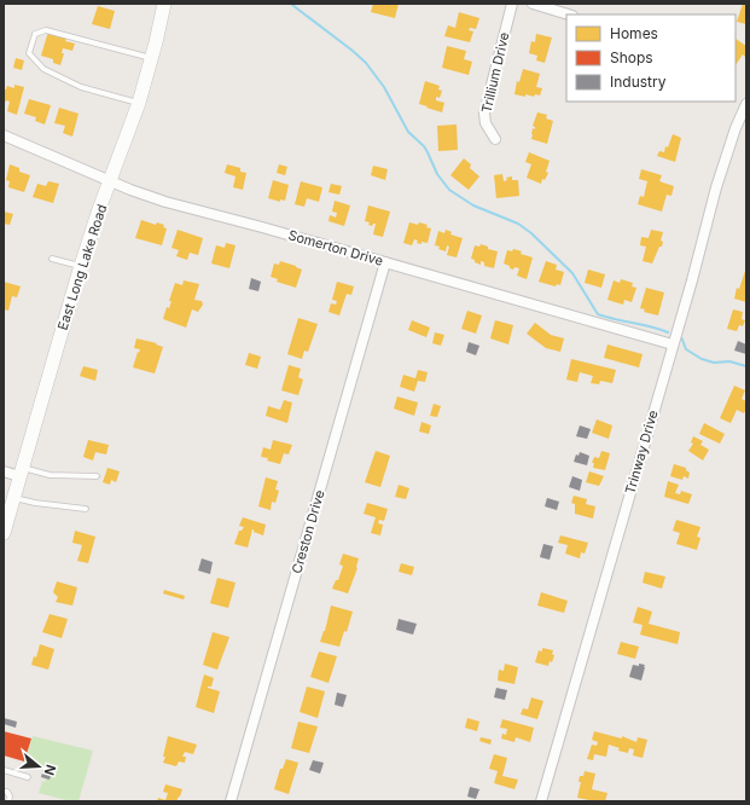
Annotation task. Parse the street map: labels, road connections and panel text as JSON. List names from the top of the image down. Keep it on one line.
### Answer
{"streets":{"main road":["East Long Lake Road"],"street":["Trillium Drive","Somerton Drive","Trinway Drive","Creston Drive"]},"crossings":[["Somerton Drive","East Long Lake Road"],["Somerton Drive","Trinway Drive"],["Somerton Drive","Creston Drive"]],"legend":["Homes","Shops","Industry"],"north":"right"}
